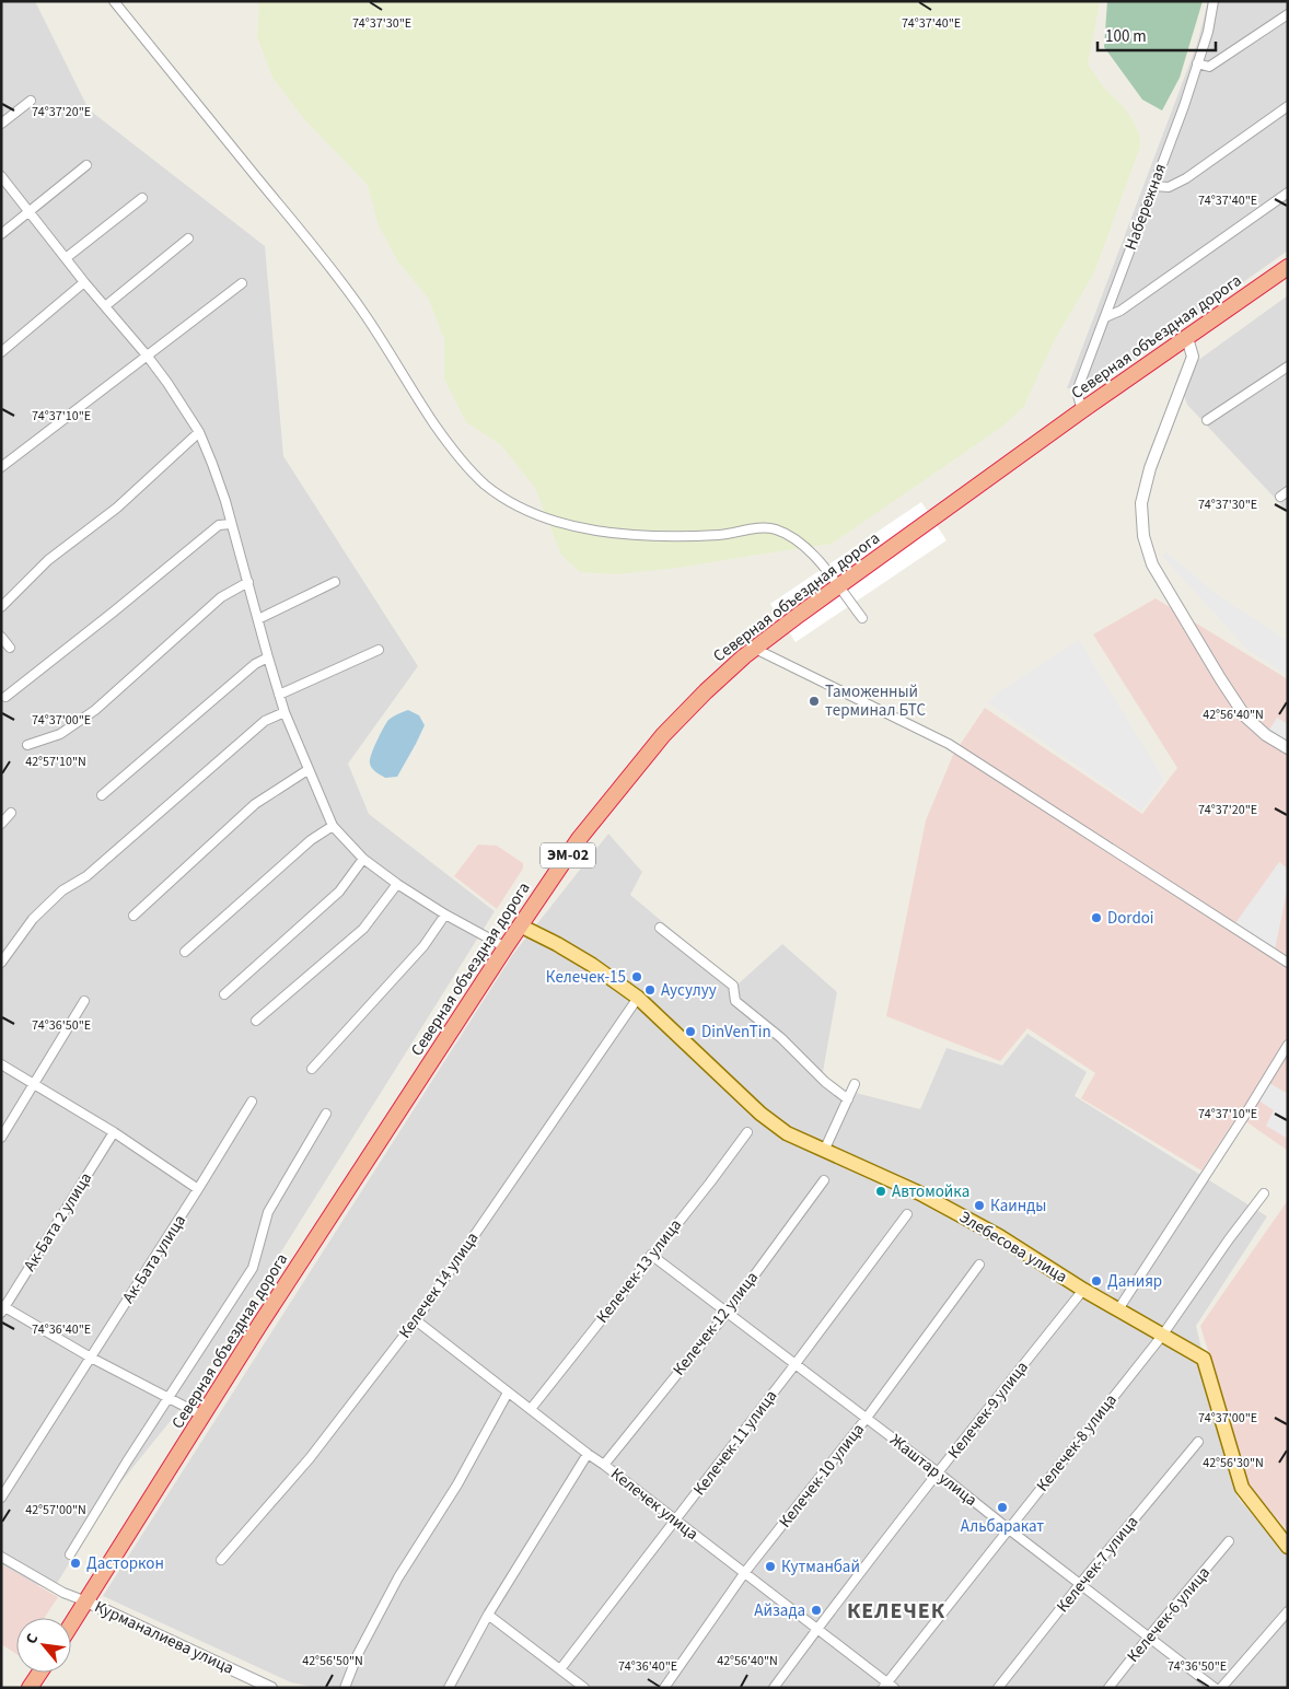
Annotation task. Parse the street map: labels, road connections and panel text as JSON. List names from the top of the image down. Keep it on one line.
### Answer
{"streets":{"highway":["Северная объездная дорога","ЭМ-02"],"main road":["Элебесова улица"],"street":["Набережная","Ак-Бата 2 улица","Ак-Бата улица","Келечек-13 улица","Келечек 14 улица","Келечек-12 улица","Келечек-9 улица","Келечек-11 улица","Келечек-8 улица","Жаштар улица","Келечек-10 улица","Келечек улица","Келечек-7 улица","Келечек-6 улица","Курманалиева улица"]},"crossings":[["Набережная","Северная объездная дорога"],["Северная объездная дорога","Элебесова улица"],["Северная объездная дорога","Курманалиева улица"],["Элебесова улица","Келечек 14 улица"],["Элебесова улица","Келечек-9 улица"],["Элебесова улица","Келечек-8 улица"],["Келечек-13 улица","Жаштар улица"],["Келечек-13 улица","Келечек улица"],["Келечек 14 улица","Келечек улица"],["Келечек-12 улица","Жаштар улица"],["Келечек-12 улица","Келечек улица"],["Келечек-9 улица","Жаштар улица"],["Келечек-9 улица","Келечек улица"],["Келечек-11 улица","Жаштар улица"],["Келечек-11 улица","Келечек улица"],["Келечек-8 улица","Жаштар улица"],["Келечек-8 улица","Келечек улица"],["Жаштар улица","Келечек-10 улица"],["Жаштар улица","Келечек-7 улица"],["Жаштар улица","Келечек-6 улица"],["Келечек-10 улица","Келечек улица"]],"districts":["КЕЛЕЧЕК"],"places":["Таможенный терминал БТС","Dordoi","Келечек-15","Аусулуу","DinVenTin","Автомойка","Каинды","Данияр","Альбаракат","Дасторкон","Кутманбай","Айзада"],"scale_bar":"100 m","north":"top left","coordinates":["74°37'30\"E","74°37'40\"E","74°37'20\"E","74°37'10\"E","42°56'40\"N","74°37'00\"E","42°57'10\"N","74°36'50\"E","74°36'40\"E","42°56'30\"N","42°57'00\"N","42°56'50\"N"]}
